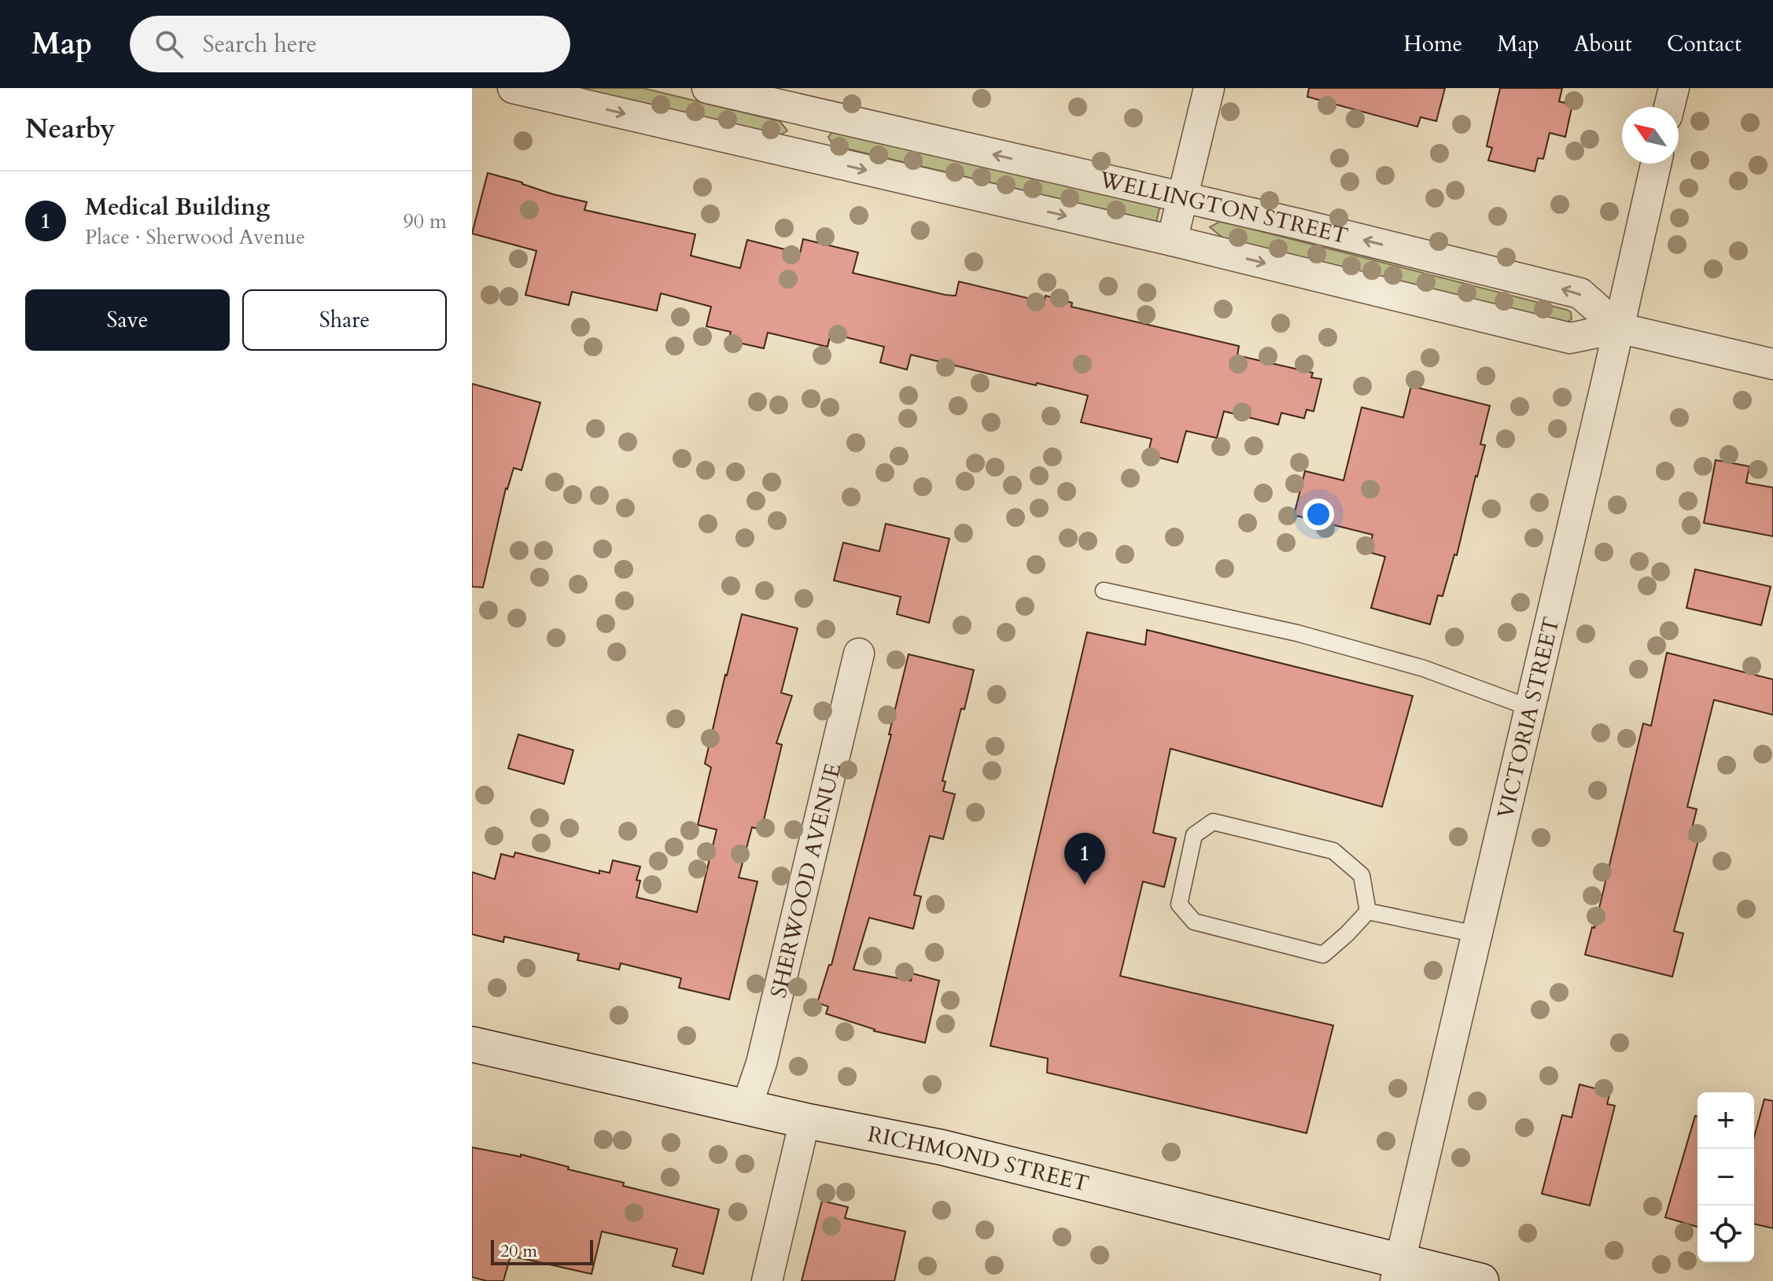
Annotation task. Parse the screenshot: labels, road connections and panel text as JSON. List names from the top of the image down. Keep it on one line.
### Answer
{"streets":{"main road":["RICHMOND STREET"],"street":["WELLINGTON STREET","VICTORIA STREET","SHERWOOD AVENUE"]},"crossings":[["WELLINGTON STREET","VICTORIA STREET"],["VICTORIA STREET","RICHMOND STREET"],["SHERWOOD AVENUE","RICHMOND STREET"]],"scale_bar":"20 m","north":"top left","page":{"header":"Map","search":"Search here","nav":["Home","Map","About","Contact"],"heading":"Nearby","list":[{"mark":"1","name":"Medical Building","note":"Place · Sherwood Avenue","value":"90 m"}],"buttons":["Save","Share"],"pins":"1","map_buttons":["+","−"],"scale":"20 m"}}
